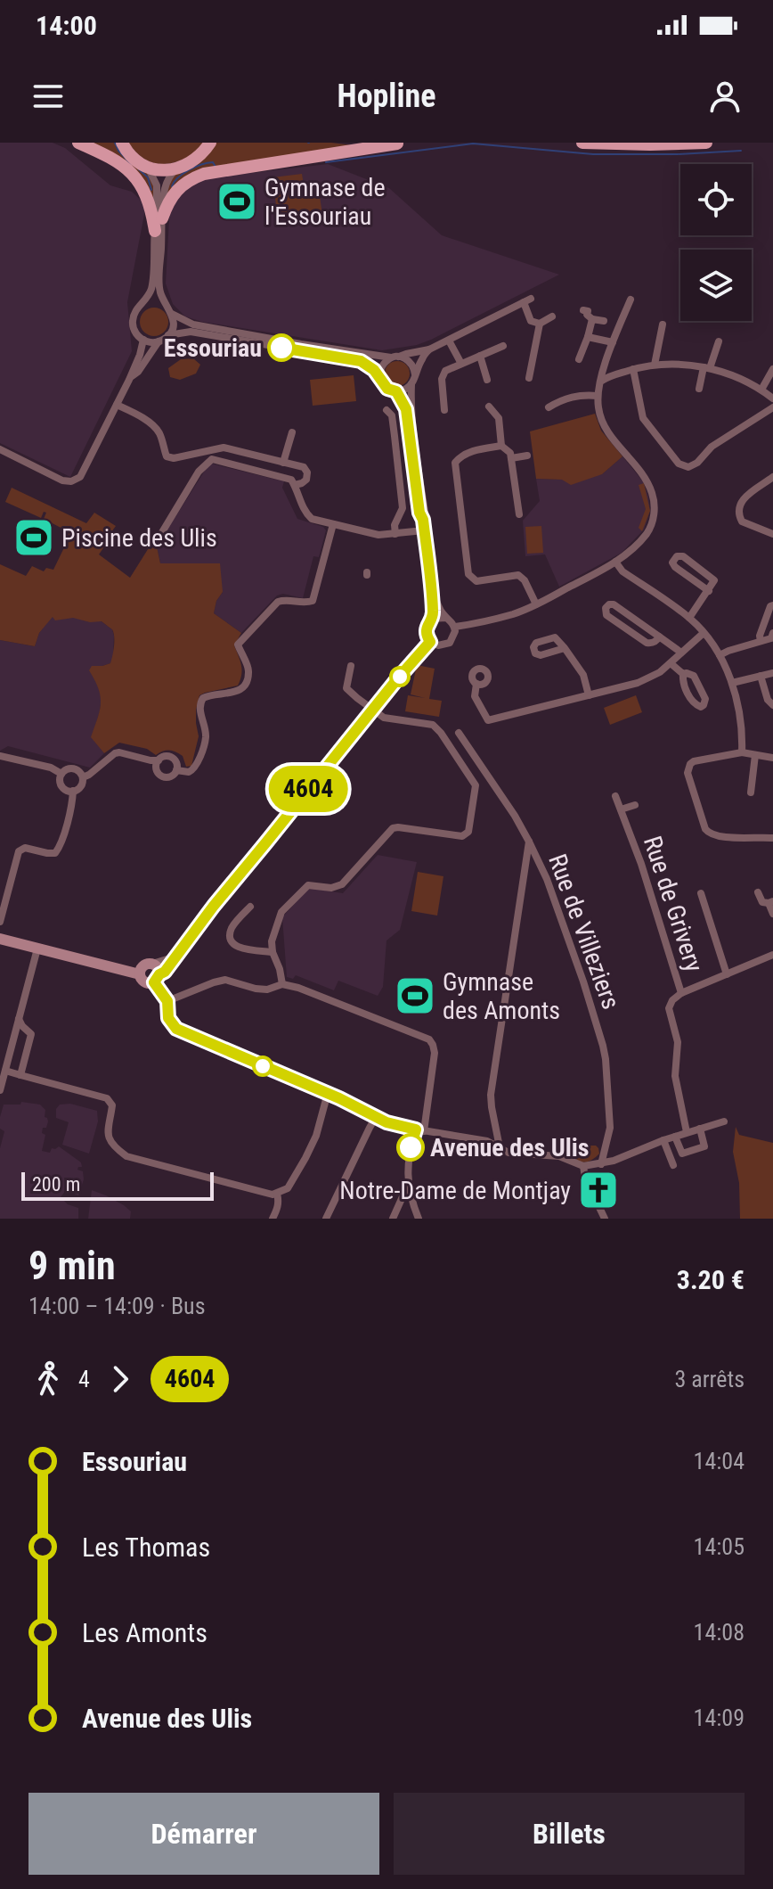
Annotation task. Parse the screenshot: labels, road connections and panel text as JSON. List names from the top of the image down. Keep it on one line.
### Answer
{"streets":{"street":["Rue de Grivery","Rue de Villeziers"]},"places":{"sports":["Gymnase de l'Essouriau","Piscine des Ulis","Gymnase des Amonts"],"other":["Essouriau","Avenue des Ulis"],"church":["Notre-Dame de Montjay"]},"lines":["bus line 4604"],"scale_bar":"200 m","page":{"status":"14:00","header":"Hopline","on_map":"4604","scale":"200 m","heading":["9 min","14:00 – 14:09 · Bus","3.20 €"],"legs":["4","4604","3 arrêts"],"list":[{"name":"Essouriau","value":"14:04"},{"name":"Les Thomas","value":"14:05"},{"name":"Les Amonts","value":"14:08"},{"name":"Avenue des Ulis","value":"14:09"}],"buttons":["Démarrer","Billets"]}}
